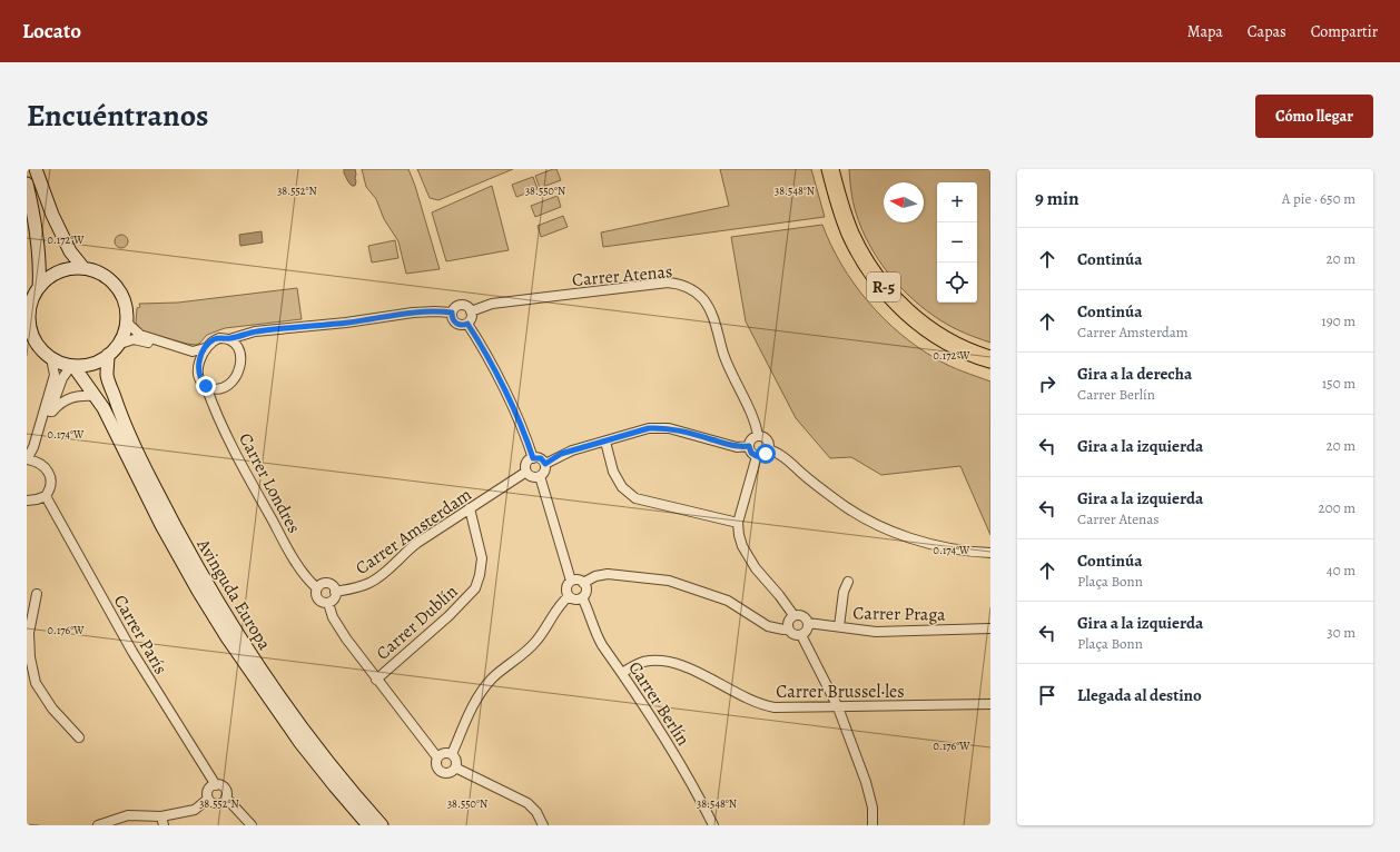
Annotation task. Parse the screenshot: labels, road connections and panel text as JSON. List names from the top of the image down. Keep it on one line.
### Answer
{"streets":{"highway":["R-5"],"main road":["Avinguda Europa"],"street":["Carrer Atenas","Carrer Londres","Carrer Amsterdam","Carrer Praga","Carrer Dublín","Carrer París","Carrer Brussel·les","Carrer Berlín"]},"crossings":[["Carrer Londres","Carrer Amsterdam"],["Carrer Amsterdam","Carrer Dublín"],["Carrer Brussel·les","Carrer Berlín"]],"north":"left","page":{"header":"Locato","nav":["Mapa","Capas","Compartir"],"title":"Encuéntranos","buttons":"Cómo llegar","heading":["9 min","A pie · 650 m"],"map_buttons":["+","−"],"list":[["Continúa","20 m"],["Continúa","Carrer Amsterdam","190 m"],["Gira a la derecha","Carrer Berlín","150 m"],["Gira a la izquierda","20 m"],["Gira a la izquierda","Carrer Atenas","200 m"],["Continúa","Plaça Bonn","40 m"],["Gira a la izquierda","Plaça Bonn","30 m"],"Llegada al destino"]},"coordinates":["38.552°N","38.550°N","38.548°N","0.172°W","0.174°W","0.176°W"]}
